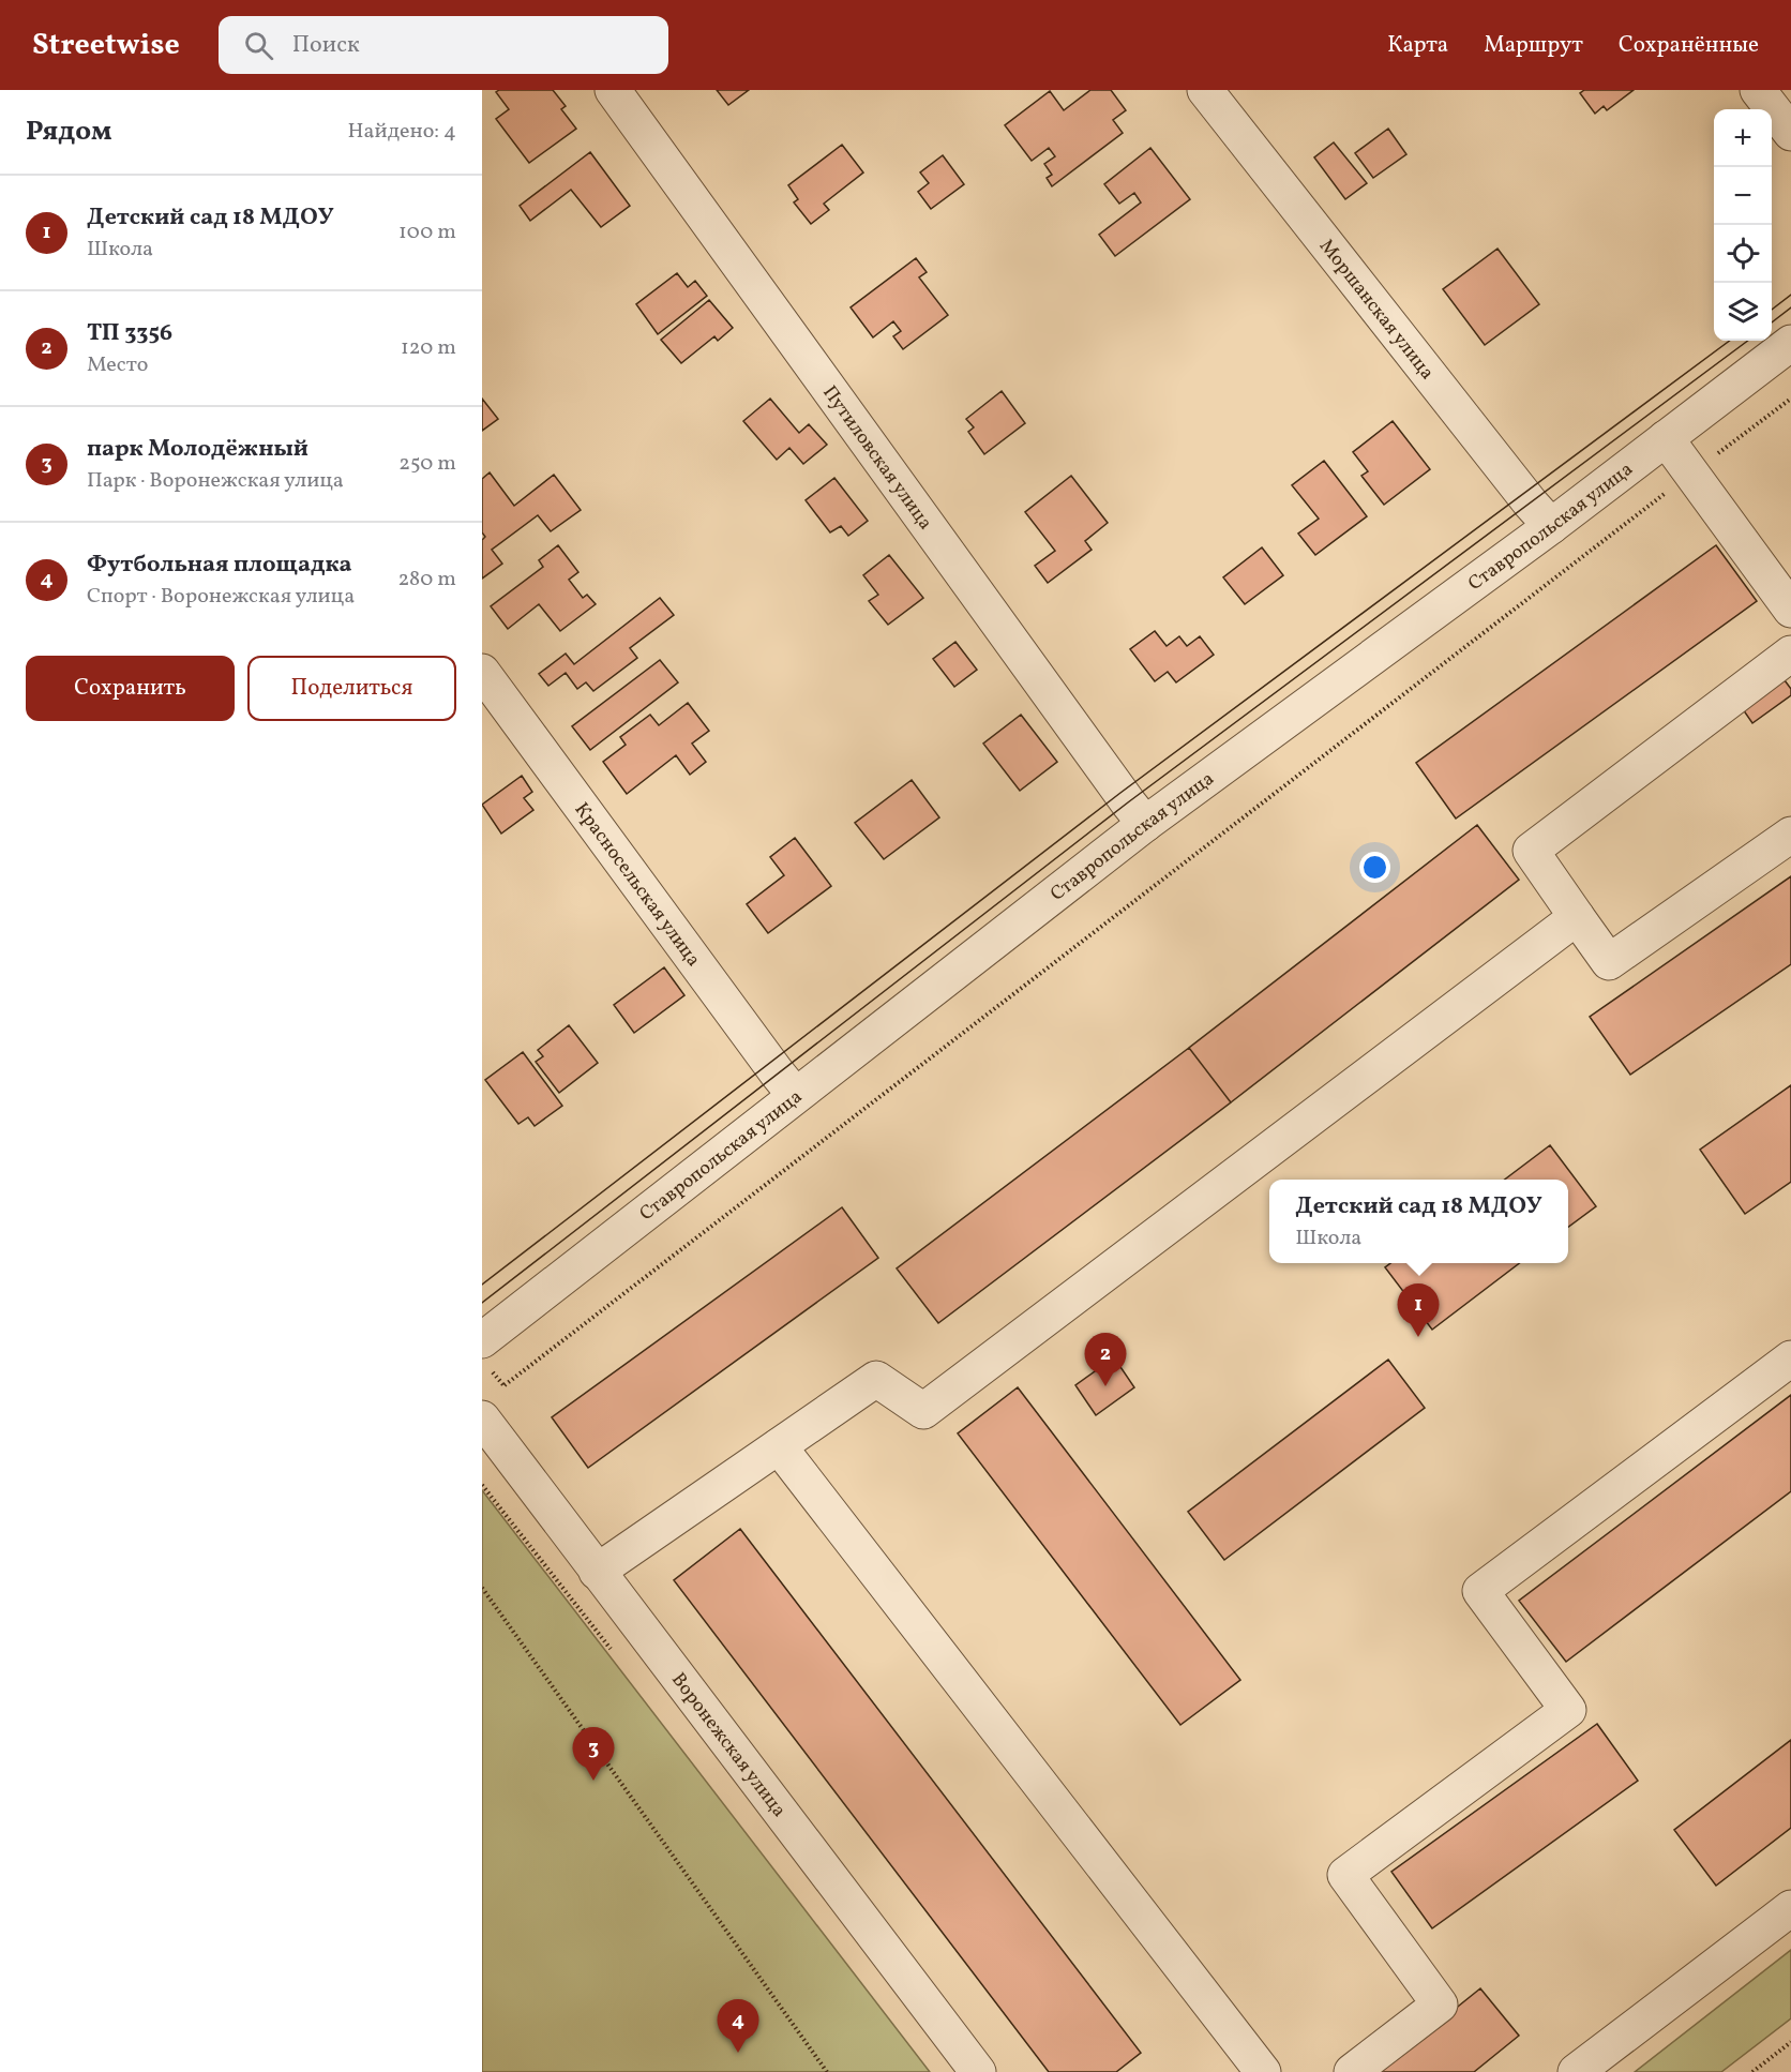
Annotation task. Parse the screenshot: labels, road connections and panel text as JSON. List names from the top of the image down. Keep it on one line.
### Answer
{"streets":{"street":["Моршанская улица","Путиловская улица","Ставропольская улица","Красносельская улица","Воронежская улица"]},"crossings":[["Моршанская улица","Ставропольская улица"],["Путиловская улица","Ставропольская улица"],["Ставропольская улица","Красносельская улица"]],"page":{"header":"Streetwise","search":"Поиск","nav":["Карта","Маршрут","Сохранённые"],"heading":["Рядом","Найдено: 4"],"map_buttons":["+","−"],"list":[{"mark":"1","name":"Детский сад 18 МДОУ","note":"Школа","value":"100 m"},{"mark":"2","name":"ТП 3356","note":"Место","value":"120 m"},{"mark":"3","name":"парк Молодёжный","note":"Парк · Воронежская улица","value":"250 m"},{"mark":"4","name":"Футбольная площадка","note":"Спорт · Воронежская улица","value":"280 m"}],"buttons":["Сохранить","Поделиться"],"popup":["Детский сад 18 МДОУ","Школа"],"pins":["1","2","3","4"]}}
